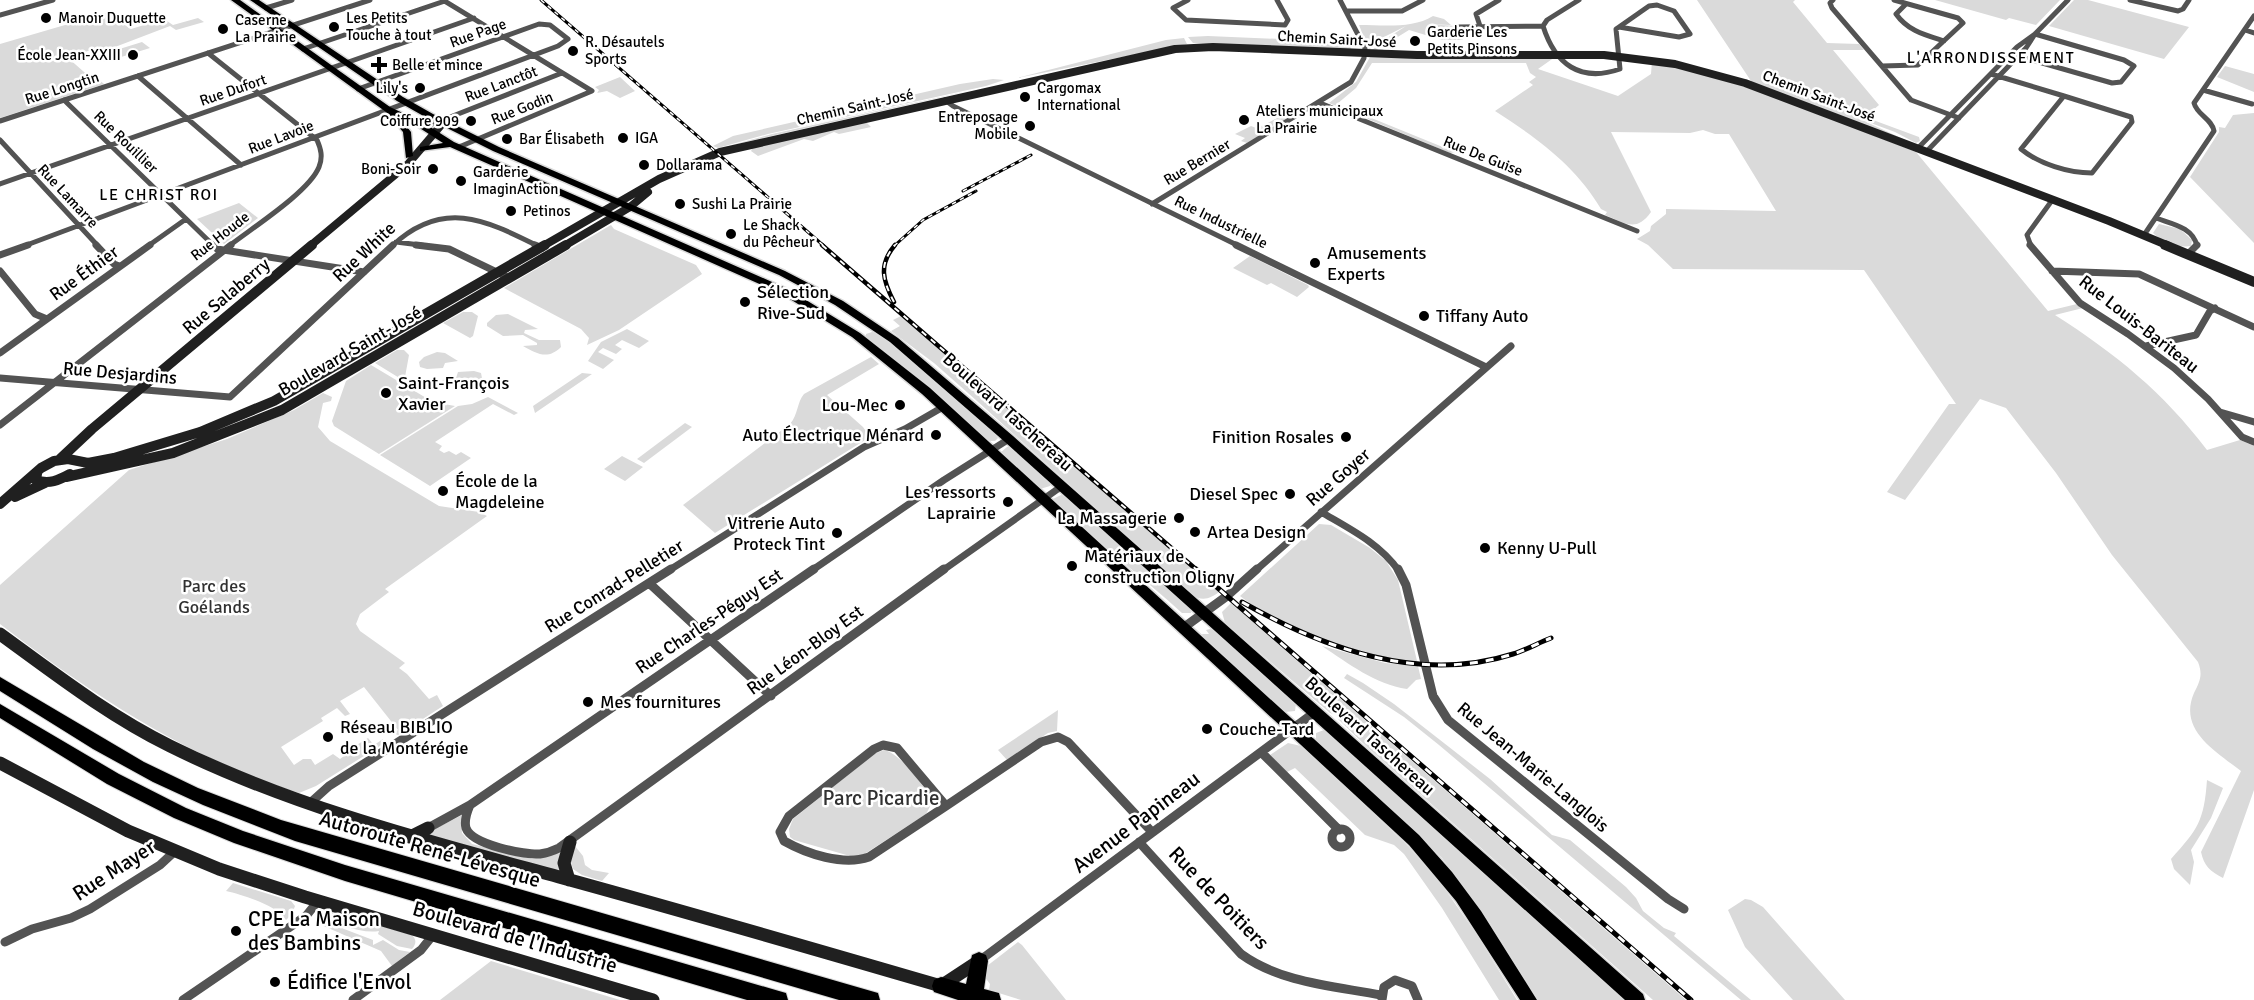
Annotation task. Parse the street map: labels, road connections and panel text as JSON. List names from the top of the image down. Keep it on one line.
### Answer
{"streets":{"highway":["Autoroute René-Lévesque"],"main road":["Boulevard Taschereau"],"street":["Rue Page","Chemin Saint-José","Rue Lanctôt","Rue Longtin","Rue Dufort","Rue Godin","Rue Lavoie","Rue Rouillier","Rue De Guise","Rue Bernier","Rue Lamarre","Rue Industrielle","Rue Houde","Rue White","Rue Éthier","Rue Salaberry","Rue Louis-Bariteau","Boulevard Saint-José","Rue Desjardins","Rue Goyer","Rue Conrad-Pelletier","Rue Charles-Péguy Est","Rue Léon-Bloy Est","Rue Jean-Marie-Langlois","Avenue Papineau","Rue Mayer","Rue de Poitiers","Boulevard de l'Industrie"]},"crossings":[["Rue Page","Rue Lavoie"],["Rue Page","Boulevard Taschereau"],["Chemin Saint-José","Rue Bernier"],["Chemin Saint-José","Rue Industrielle"],["Chemin Saint-José","Rue Louis-Bariteau"],["Chemin Saint-José","Boulevard Saint-José"],["Chemin Saint-José","Boulevard Taschereau"],["Rue Lanctôt","Rue Godin"],["Rue Lanctôt","Rue Salaberry"],["Rue Lanctôt","Boulevard Taschereau"],["Rue Longtin","Rue Rouillier"],["Rue Longtin","Boulevard Taschereau"],["Rue Dufort","Rue Rouillier"],["Rue Dufort","Rue Lamarre"],["Rue Dufort","Boulevard Taschereau"],["Rue Godin","Boulevard Taschereau"],["Rue Lavoie","Rue Rouillier"],["Rue Lavoie","Rue Lamarre"],["Rue Lavoie","Rue Houde"],["Rue Lavoie","Boulevard Taschereau"],["Rue Rouillier","Rue Houde"],["Rue Rouillier","Rue White"],["Rue Rouillier","Rue Éthier"],["Rue Rouillier","Rue Salaberry"],["Rue De Guise","Rue Bernier"],["Rue Bernier","Rue Industrielle"],["Rue Lamarre","Rue Éthier"],["Rue Industrielle","Rue Goyer"],["Rue Houde","Rue Desjardins"],["Rue White","Boulevard Saint-José"],["Rue White","Rue Desjardins"],["Rue Salaberry","Boulevard Saint-José"],["Rue Salaberry","Rue Desjardins"],["Rue Salaberry","Boulevard Taschereau"],["Boulevard Saint-José","Boulevard Taschereau"],["Boulevard Taschereau","Rue Goyer"],["Boulevard Taschereau","Rue Charles-Péguy Est"],["Boulevard Taschereau","Rue Léon-Bloy Est"],["Boulevard Taschereau","Avenue Papineau"],["Rue Goyer","Rue Jean-Marie-Langlois"],["Rue Charles-Péguy Est","Rue Léon-Bloy Est"],["Avenue Papineau","Rue de Poitiers"],["Rue Mayer","Boulevard de l'Industrie"]],"districts":["L'ARRONDISSEMENT","LE CHRIST ROI"],"parks":["Parc des Goélands","Parc Picardie"],"places":{"other":["Manoir Duquette","Les Petits Touche à tout","Caserne La Prairie","Garderie Les Petits Pinsons","R. Désautels Sports","École Jean-XXIII","Lily's","Cargomax International","Ateliers municipaux La Prairie","Coiffure 909","Entreposage Mobile","IGA","Bar Élisabeth","Dollarama","Boni-Soir","Garderie ImaginAction","Sushi La Prairie","Petinos","Le Shack du Pêcheur","Amusements Experts","Sélection Rive-Sud","Tiffany Auto","Saint-François Xavier","Lou-Mec","Auto Électrique Ménard","Finition Rosales","École de la Magdeleine","Diesel Spec","Les ressorts Laprairie","La Massagerie","Artea Design","Vitrerie Auto Proteck Tint","Kenny U-Pull","Matériaux de construction Oligny","Mes fournitures","Couche-Tard","Réseau BIBLIO de la Montérégie","CPE La Maison des Bambins","Édifice l'Envol"],"health":["Belle et mince"]}}
